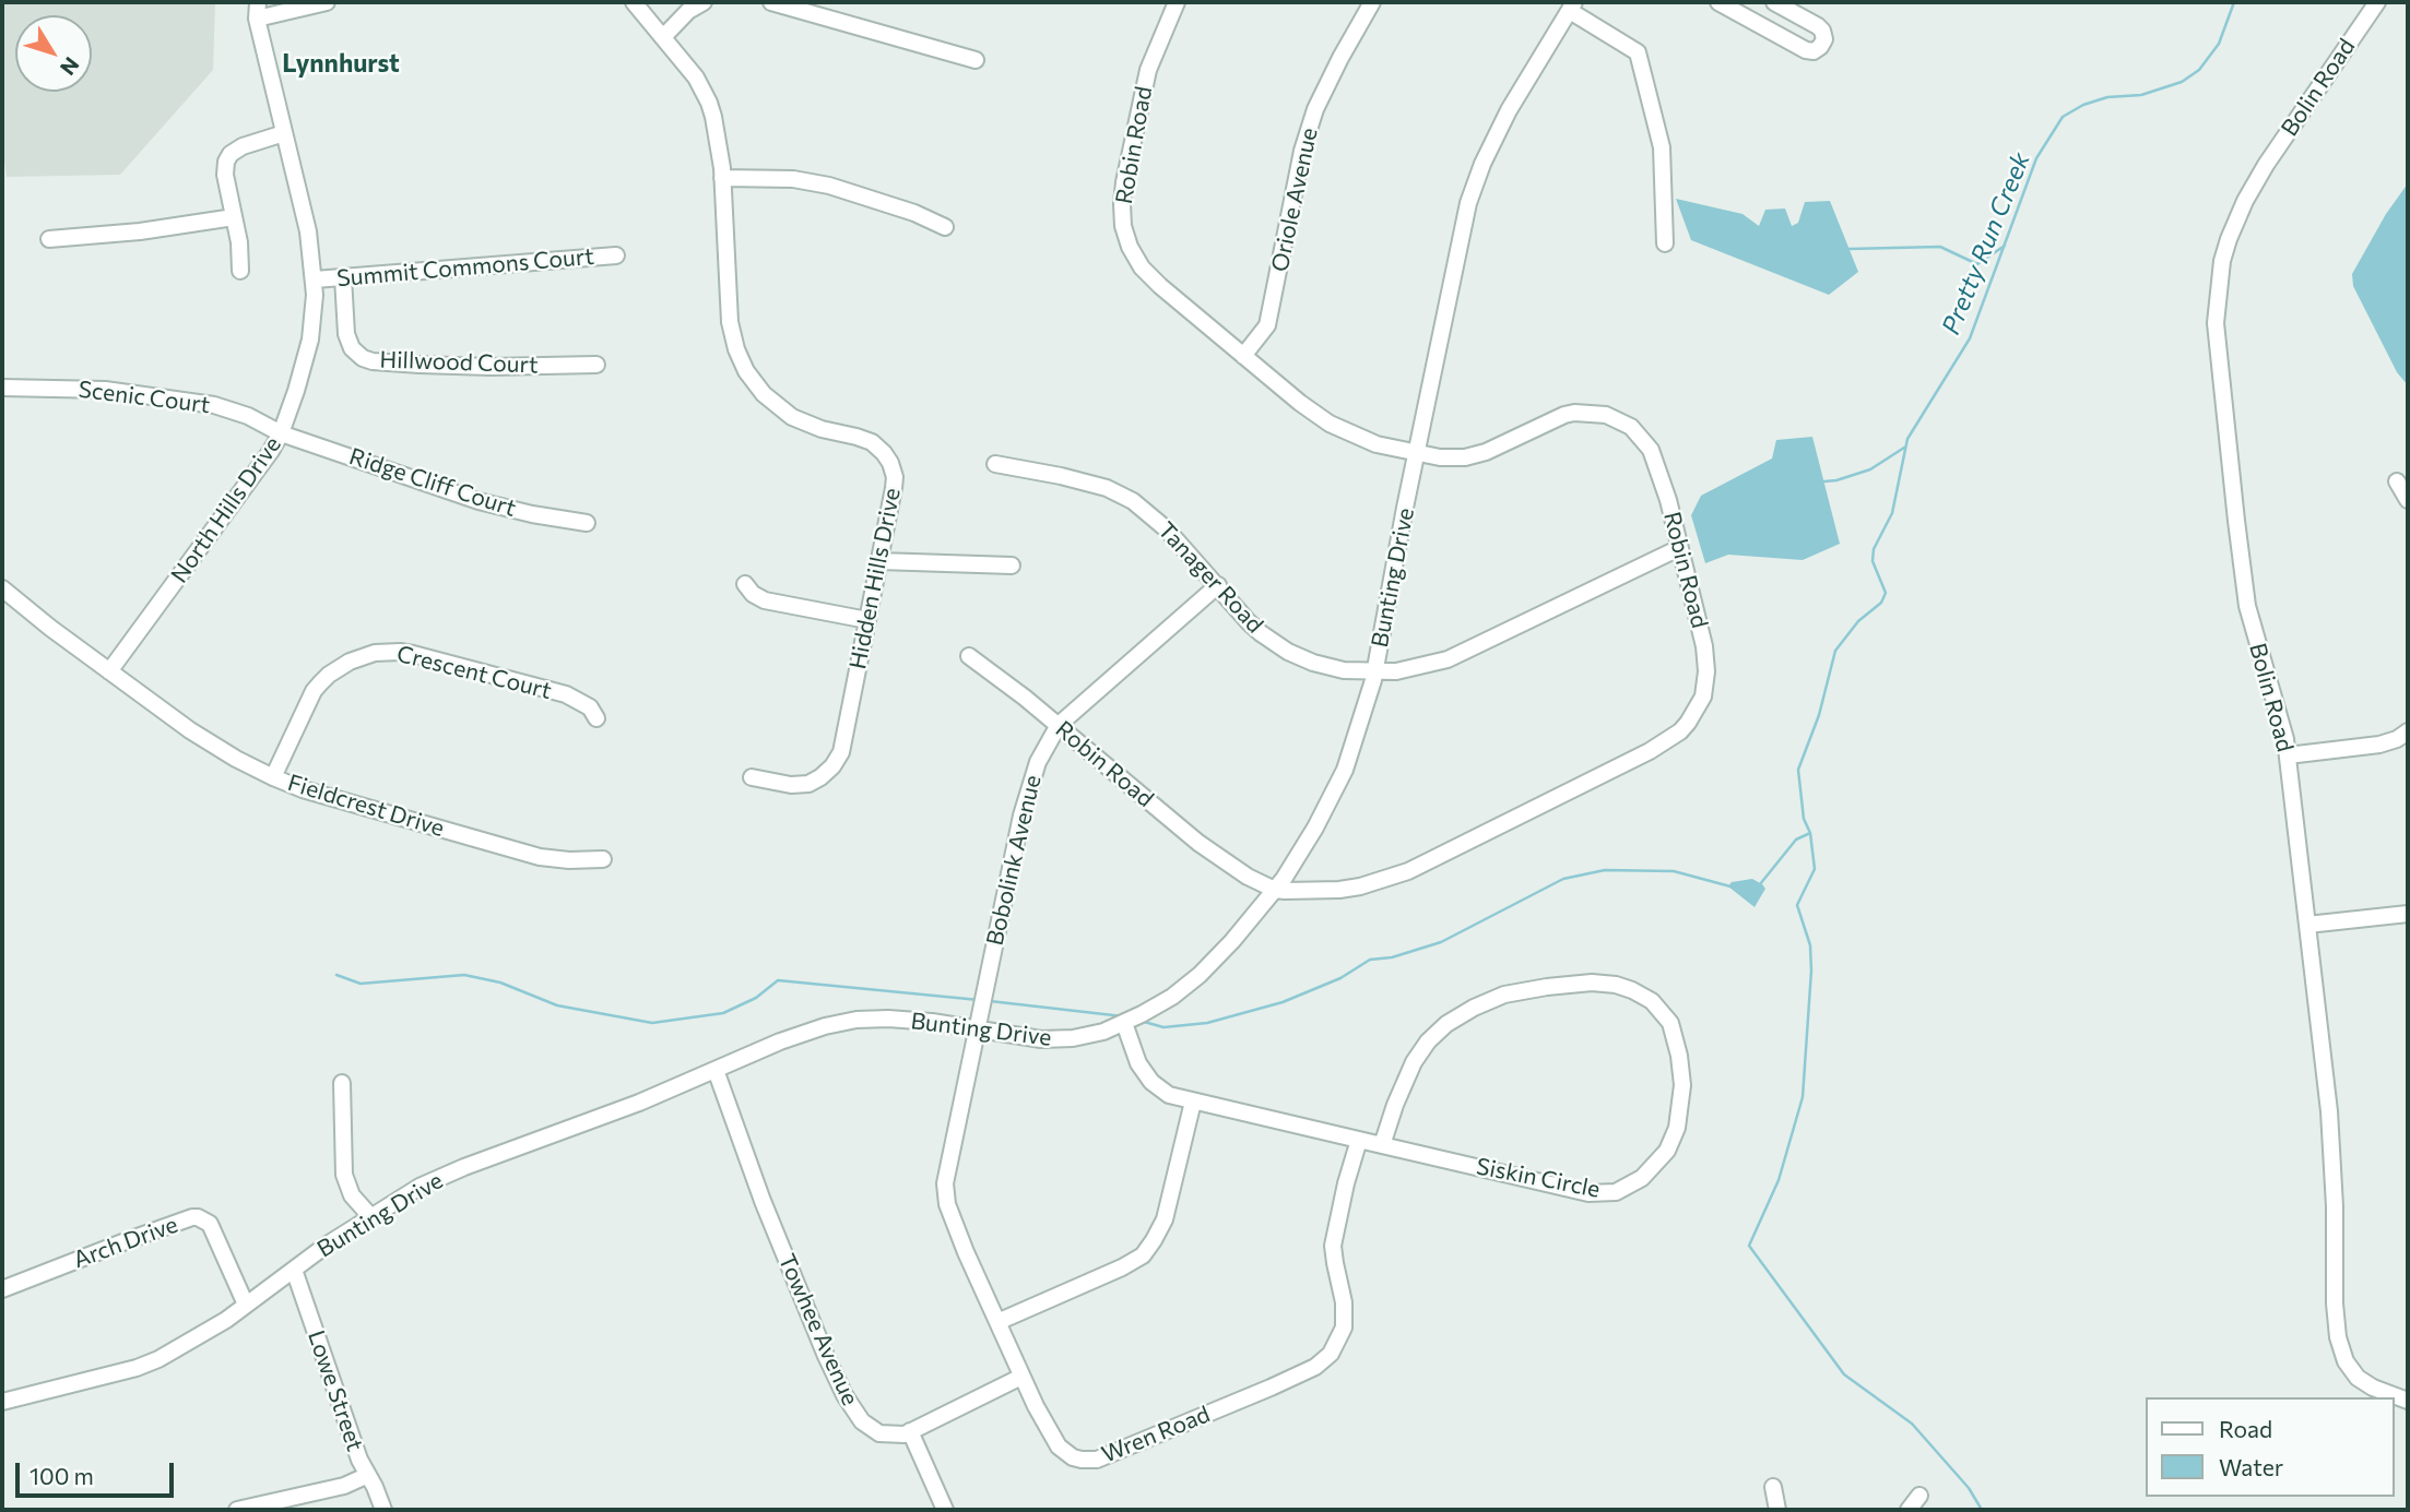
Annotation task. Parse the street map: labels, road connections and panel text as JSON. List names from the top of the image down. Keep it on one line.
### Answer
{"streets":{"street":["Bolin Road","Robin Road","Oriole Avenue","Summit Commons Court","Hillwood Court","Scenic Court","Ridge Cliff Court","North Hills Drive","Tanager Road","Bunting Drive","Hidden Hills Drive","Crescent Court","Fieldcrest Drive","Bobolink Avenue","Siskin Circle","Arch Drive","Towhee Avenue","Lowe Street","Wren Road"]},"crossings":[["Robin Road","Oriole Avenue"],["Robin Road","Tanager Road"],["Robin Road","Bunting Drive"],["Robin Road","Bobolink Avenue"],["Summit Commons Court","Hillwood Court"],["Summit Commons Court","North Hills Drive"],["Scenic Court","Ridge Cliff Court"],["Scenic Court","North Hills Drive"],["Ridge Cliff Court","North Hills Drive"],["North Hills Drive","Fieldcrest Drive"],["Tanager Road","Bunting Drive"],["Tanager Road","Bobolink Avenue"],["Bunting Drive","Bobolink Avenue"],["Bunting Drive","Siskin Circle"],["Bunting Drive","Arch Drive"],["Bunting Drive","Towhee Avenue"],["Bunting Drive","Lowe Street"],["Bunting Drive","Wren Road"],["Crescent Court","Fieldcrest Drive"],["Bobolink Avenue","Wren Road"],["Siskin Circle","Wren Road"],["Towhee Avenue","Wren Road"]],"districts":["Lynnhurst"],"water":["Pretty Run Creek"],"legend":["Road","Water"],"scale_bar":"100 m","north":"bottom right"}
